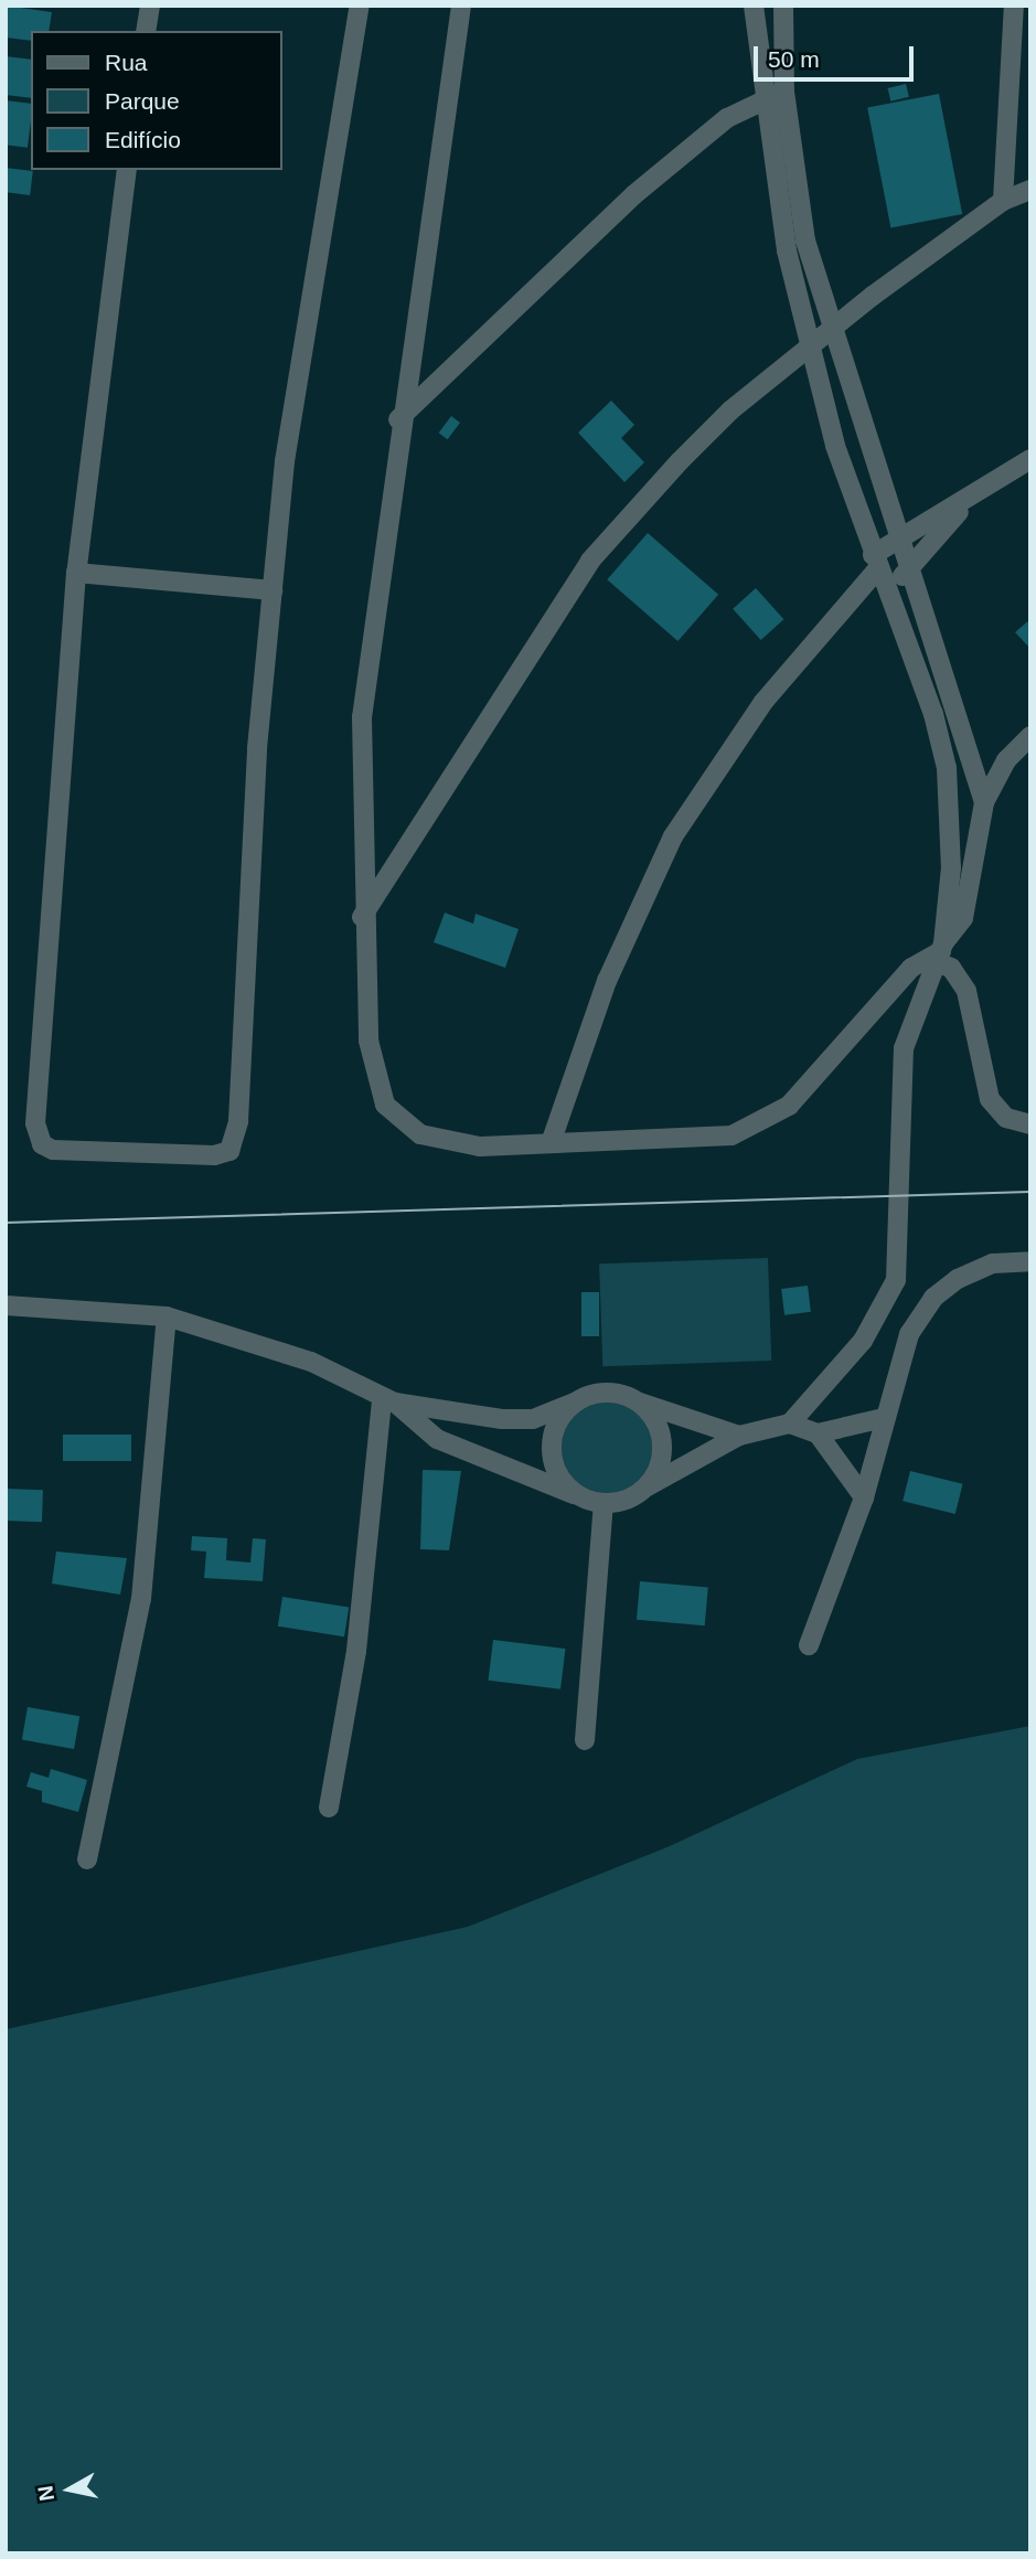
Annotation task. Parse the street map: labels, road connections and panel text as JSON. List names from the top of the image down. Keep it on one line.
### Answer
{"legend":["Rua","Parque","Edifício"],"scale_bar":"50 m","north":"left"}
